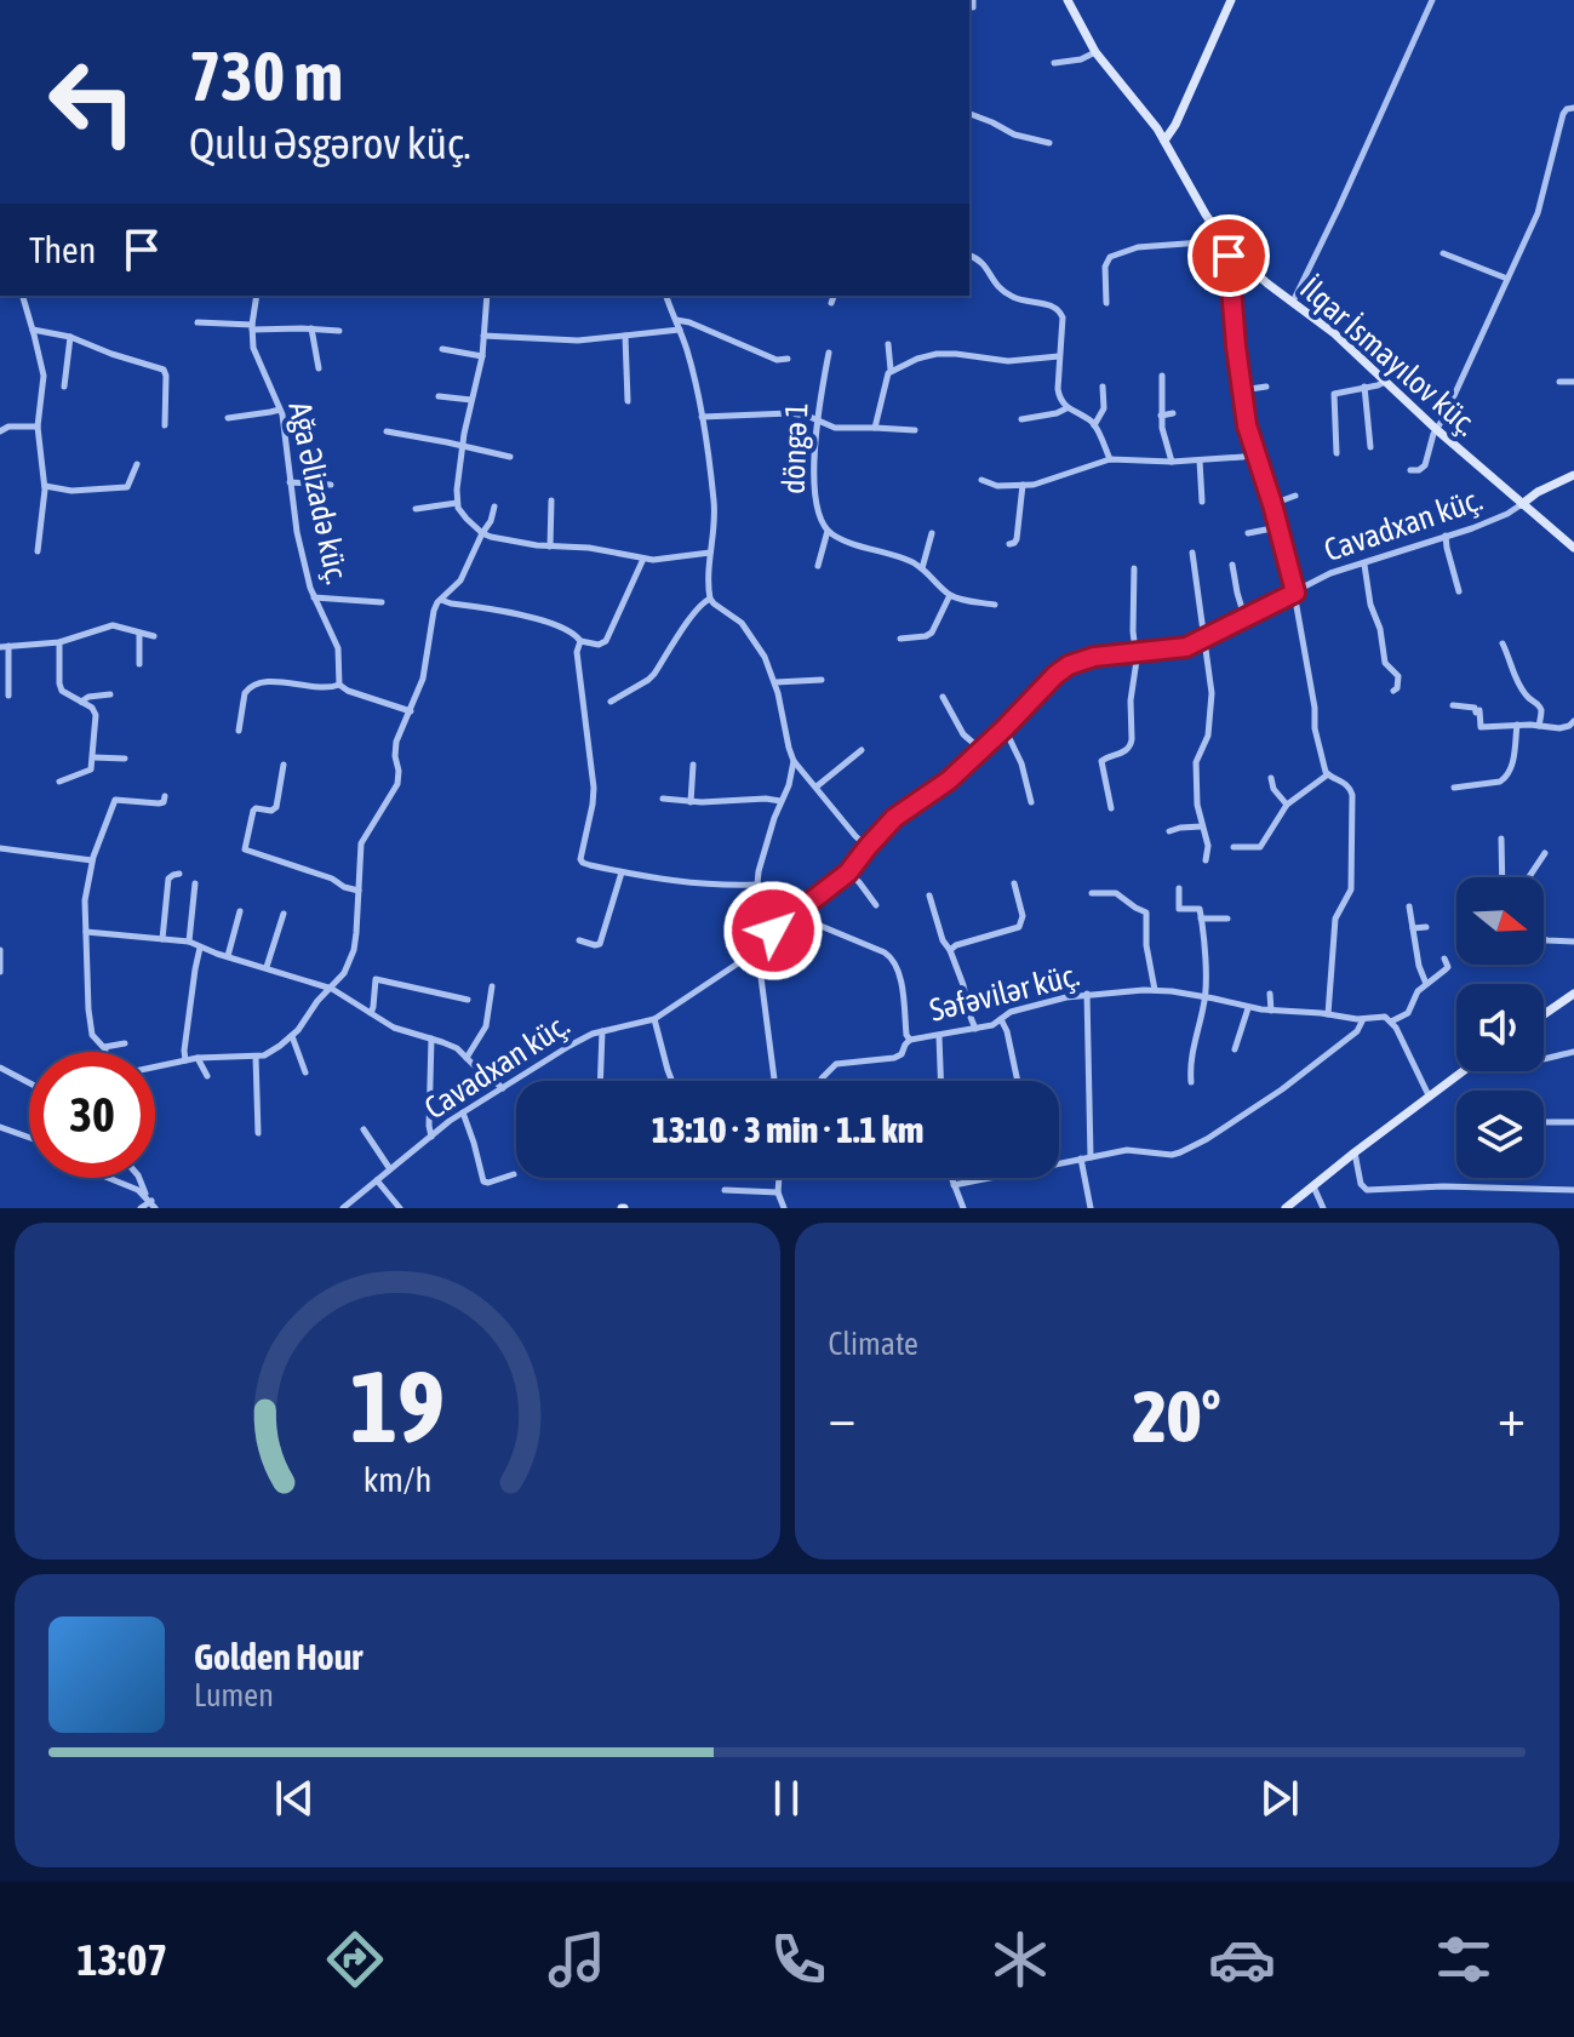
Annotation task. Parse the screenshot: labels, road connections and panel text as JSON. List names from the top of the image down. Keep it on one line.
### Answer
{"streets":{"main road":["İlqar İsmayılov küç."],"street":["döngə 1","Ağa Əlizadə küç.","Cavadxan küç.","Səfəvilər küç."]},"crossings":[["İlqar İsmayılov küç.","Cavadxan küç."],["Cavadxan küç.","Səfəvilər küç."]],"north":"right","page":{"turn":["730 m","Qulu Əsgərov küç."],"then":"Then","limit":"30","trip":"13:10 · 3 min · 1.1 km","tile":"Climate","heat":["−","20°","+"],"song":["Golden Hour","Lumen"],"tabs":"13:07","gauge":["19","km/h"]}}
